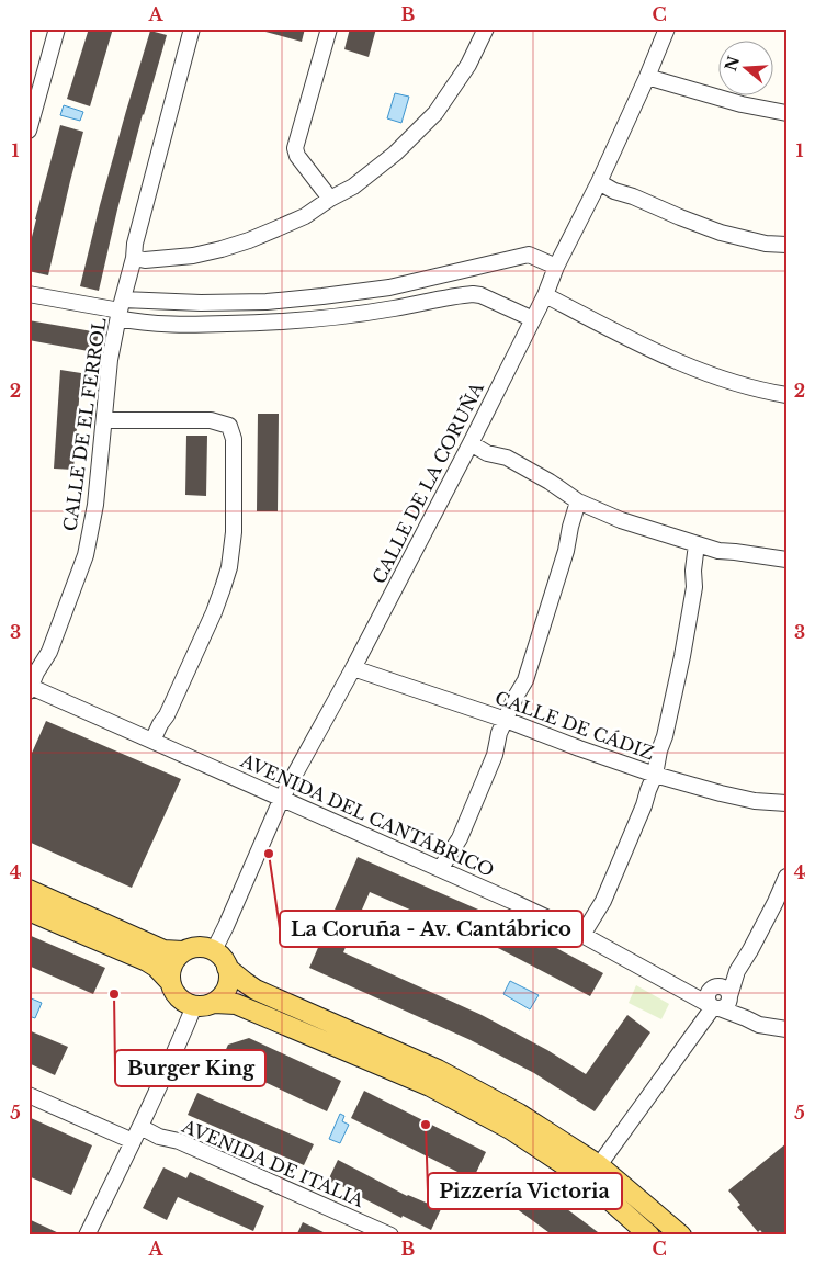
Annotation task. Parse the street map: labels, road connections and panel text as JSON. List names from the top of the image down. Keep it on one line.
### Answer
{"streets":{"street":["CALLE DE EL FERROL","CALLE DE LA CORUÑA","CALLE DE CÁDIZ","AVENIDA DEL CANTÁBRICO","AVENIDA DE ITALIA"]},"crossings":[["CALLE DE EL FERROL","AVENIDA DEL CANTÁBRICO"],["CALLE DE LA CORUÑA","CALLE DE CÁDIZ"],["CALLE DE LA CORUÑA","AVENIDA DEL CANTÁBRICO"]],"places":["La Coruña - Av. Cantábrico","Burger King","Pizzería Victoria"],"north":"left","grid":{"columns":["A","B","C"],"rows":["1","2","3","4","5"]}}
